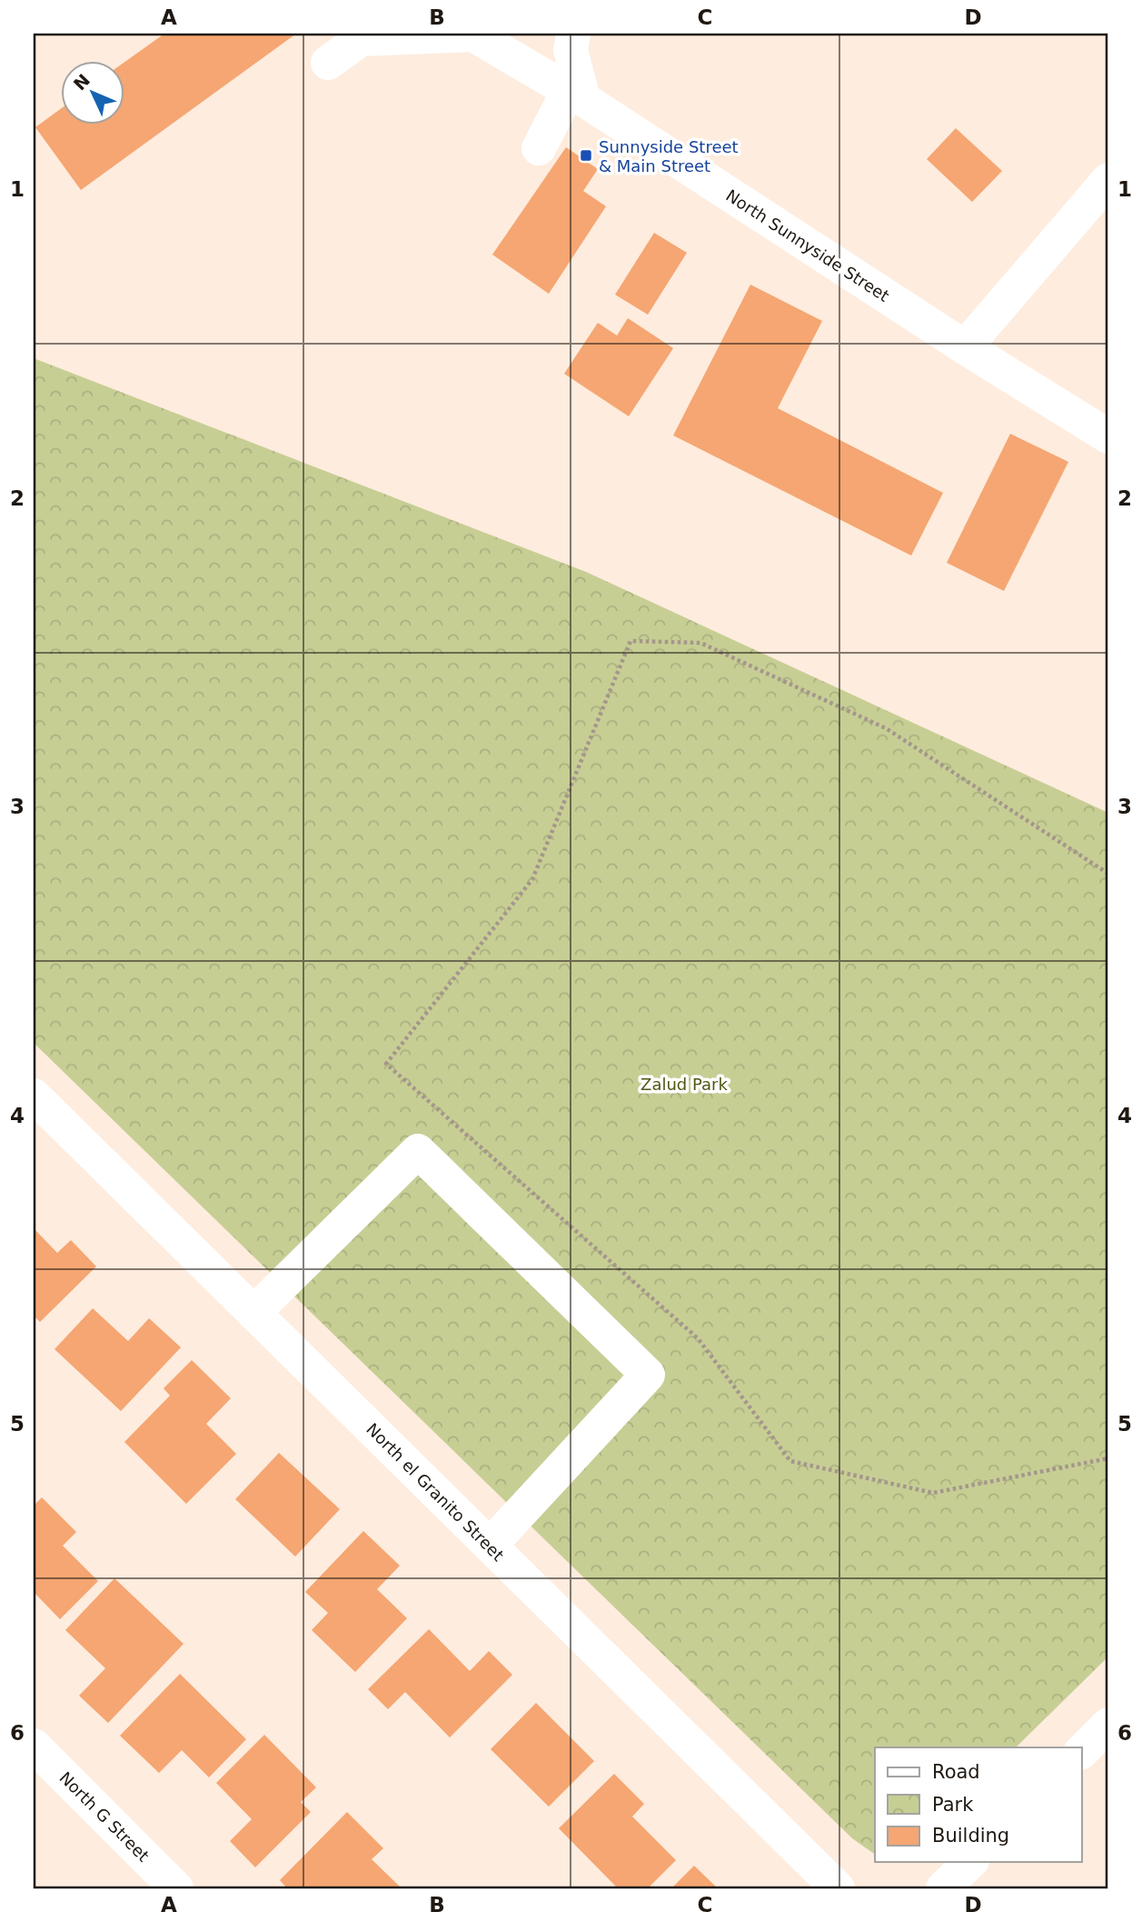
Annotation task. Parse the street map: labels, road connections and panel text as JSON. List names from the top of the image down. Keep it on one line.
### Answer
{"streets":{"street":["North Sunnyside Street","North el Granito Street","North G Street"]},"parks":["Zalud Park"],"places":{"transit":["Sunnyside Street & Main Street"]},"legend":["Road","Park","Building"],"north":"top left","grid":{"columns":["A","B","C","D"],"rows":["1","2","3","4","5","6"]}}
